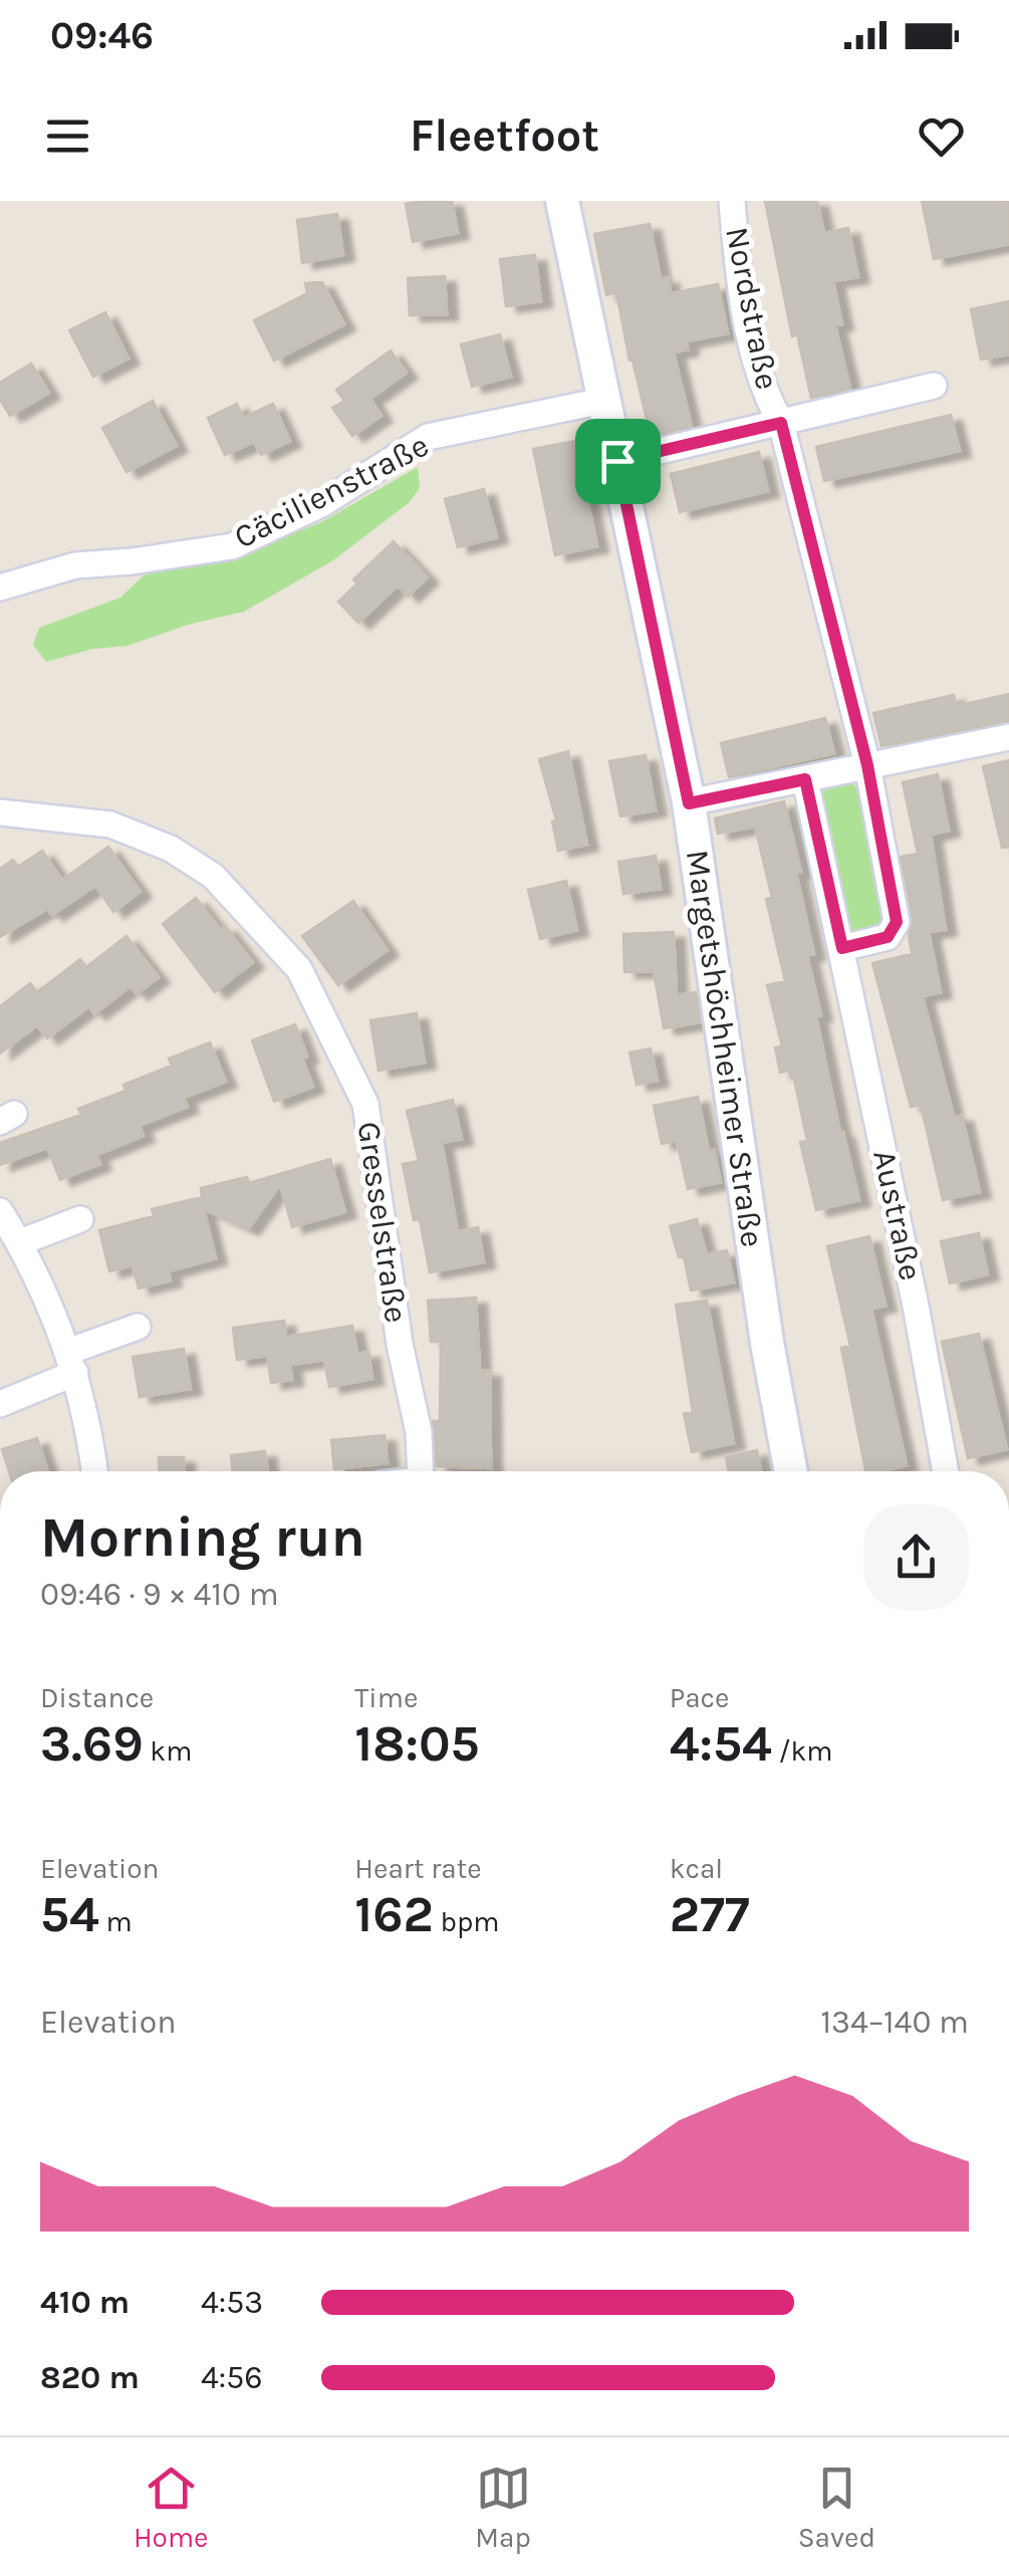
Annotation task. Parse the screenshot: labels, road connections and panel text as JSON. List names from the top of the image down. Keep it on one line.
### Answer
{"streets":{"street":["Nordstraße","Cäcilienstraße","Margetshöchheimer Straße","Austraße","Gresselstraße"]},"crossings":[["Cäcilienstraße","Margetshöchheimer Straße"]],"page":{"status":"09:46","header":"Fleetfoot","heading":["Morning run","09:46 · 9 × 410 m"],"stats":[["Distance","3.69 km"],["Time","18:05"],["Pace","4:54 /km"],["Elevation","54 m"],["Heart rate","162 bpm"],["kcal","277"]],"chart":["Elevation","134–140 m"],"list":[{"name":"410 m","note":"4:53"},{"name":"820 m","note":"4:56"}],"tabs":["Home","Map","Saved"]}}
